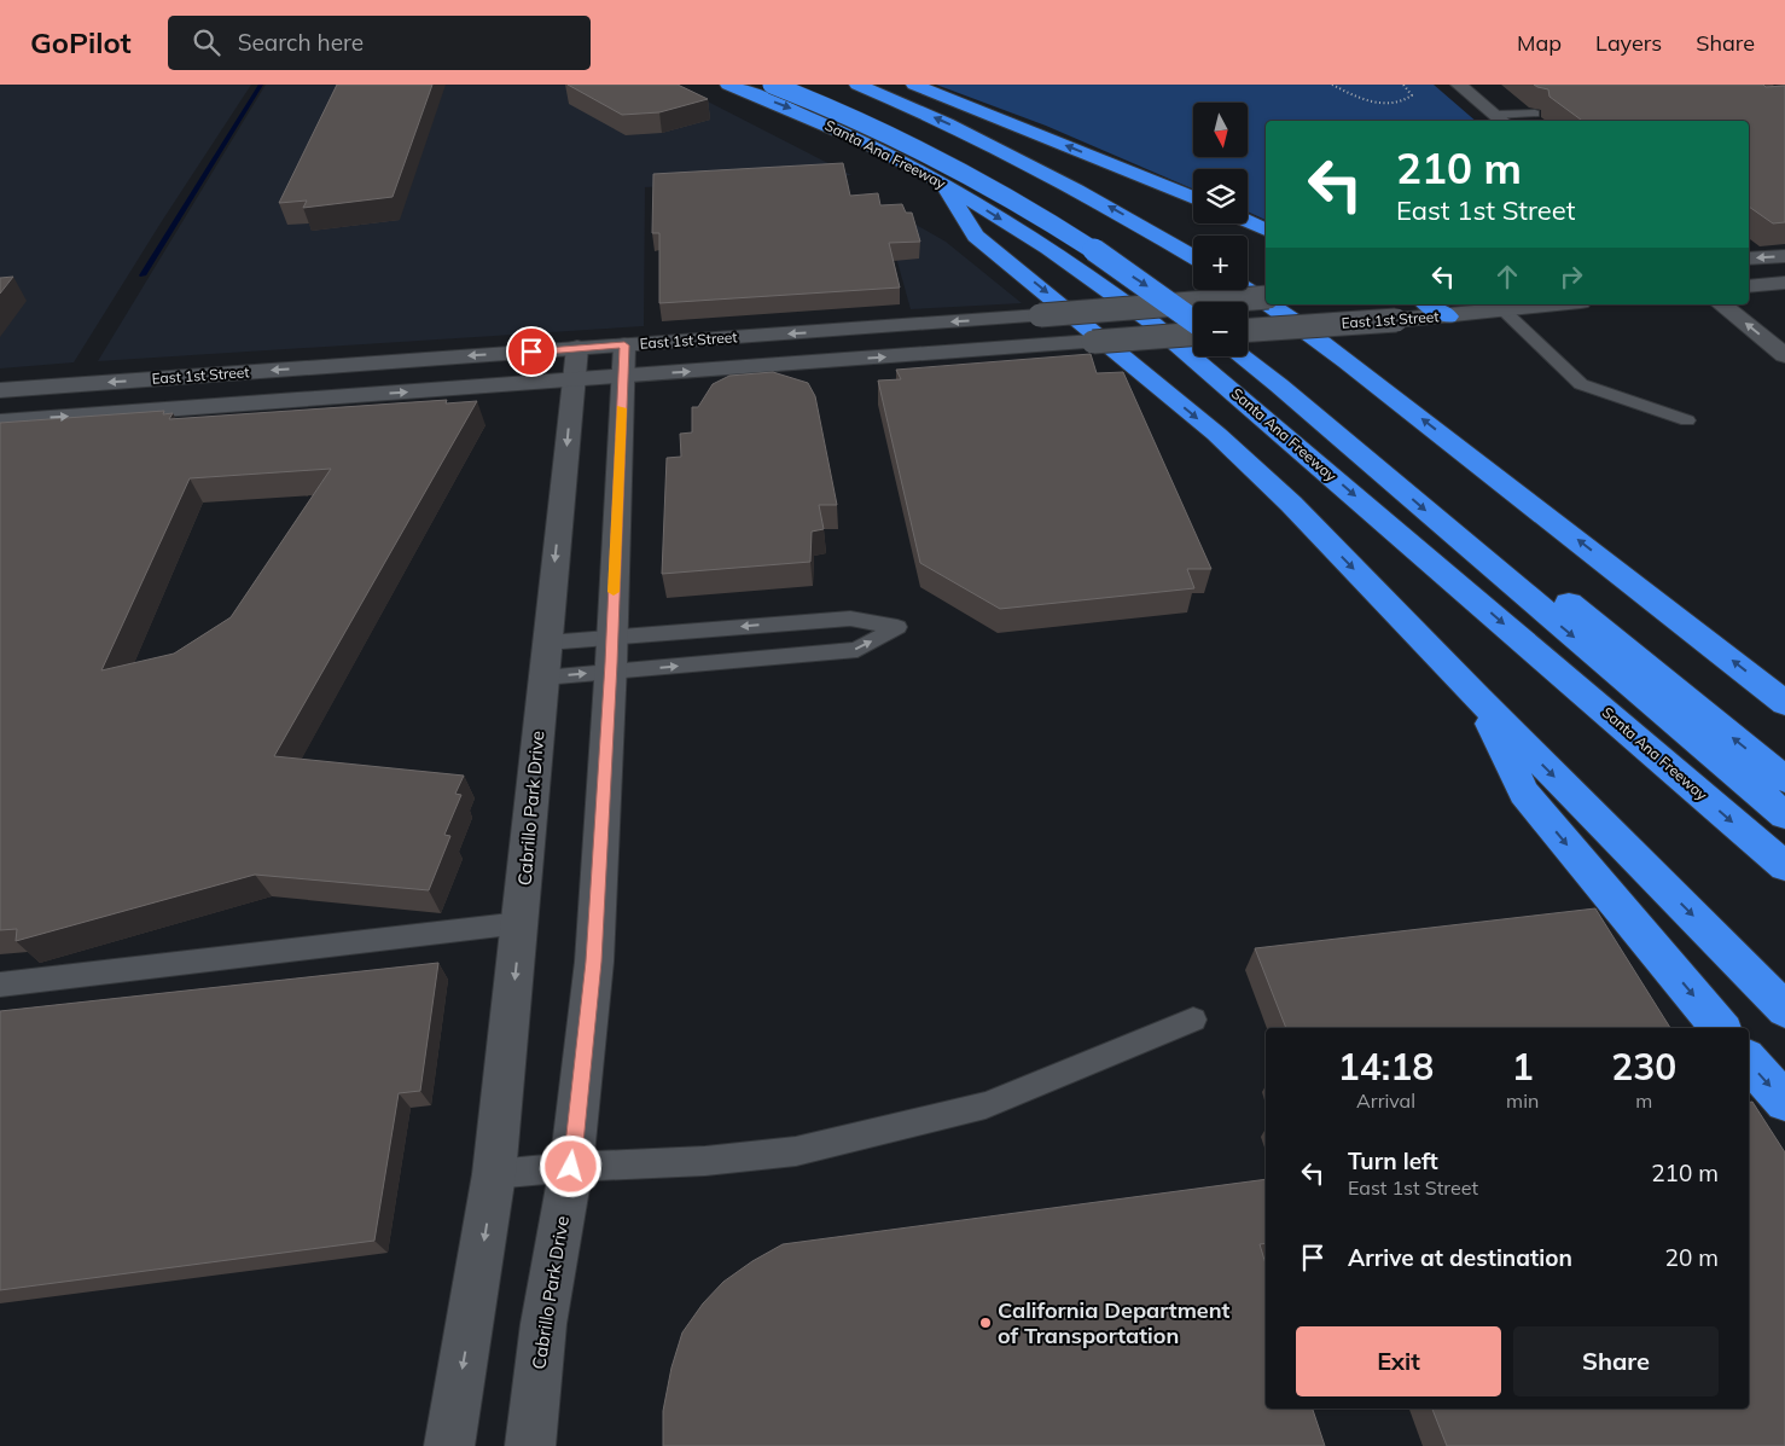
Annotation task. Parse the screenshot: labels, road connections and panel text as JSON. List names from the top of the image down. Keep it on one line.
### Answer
{"streets":{"highway":["Santa Ana Freeway"],"main road":["East 1st Street","Cabrillo Park Drive"]},"crossings":[["East 1st Street","Cabrillo Park Drive"]],"places":["California Department of Transportation"],"north":"bottom","page":{"header":"GoPilot","search":"Search here","nav":["Map","Layers","Share"],"map_buttons":["+","−"],"turn":["210 m","East 1st Street"],"eta":["14:18","Arrival","1","min","230","m"],"list":[{"name":"Turn left","note":"East 1st Street","value":"210 m"},{"name":"Arrive at destination","value":"20 m"}],"buttons":["Exit","Share"]}}
